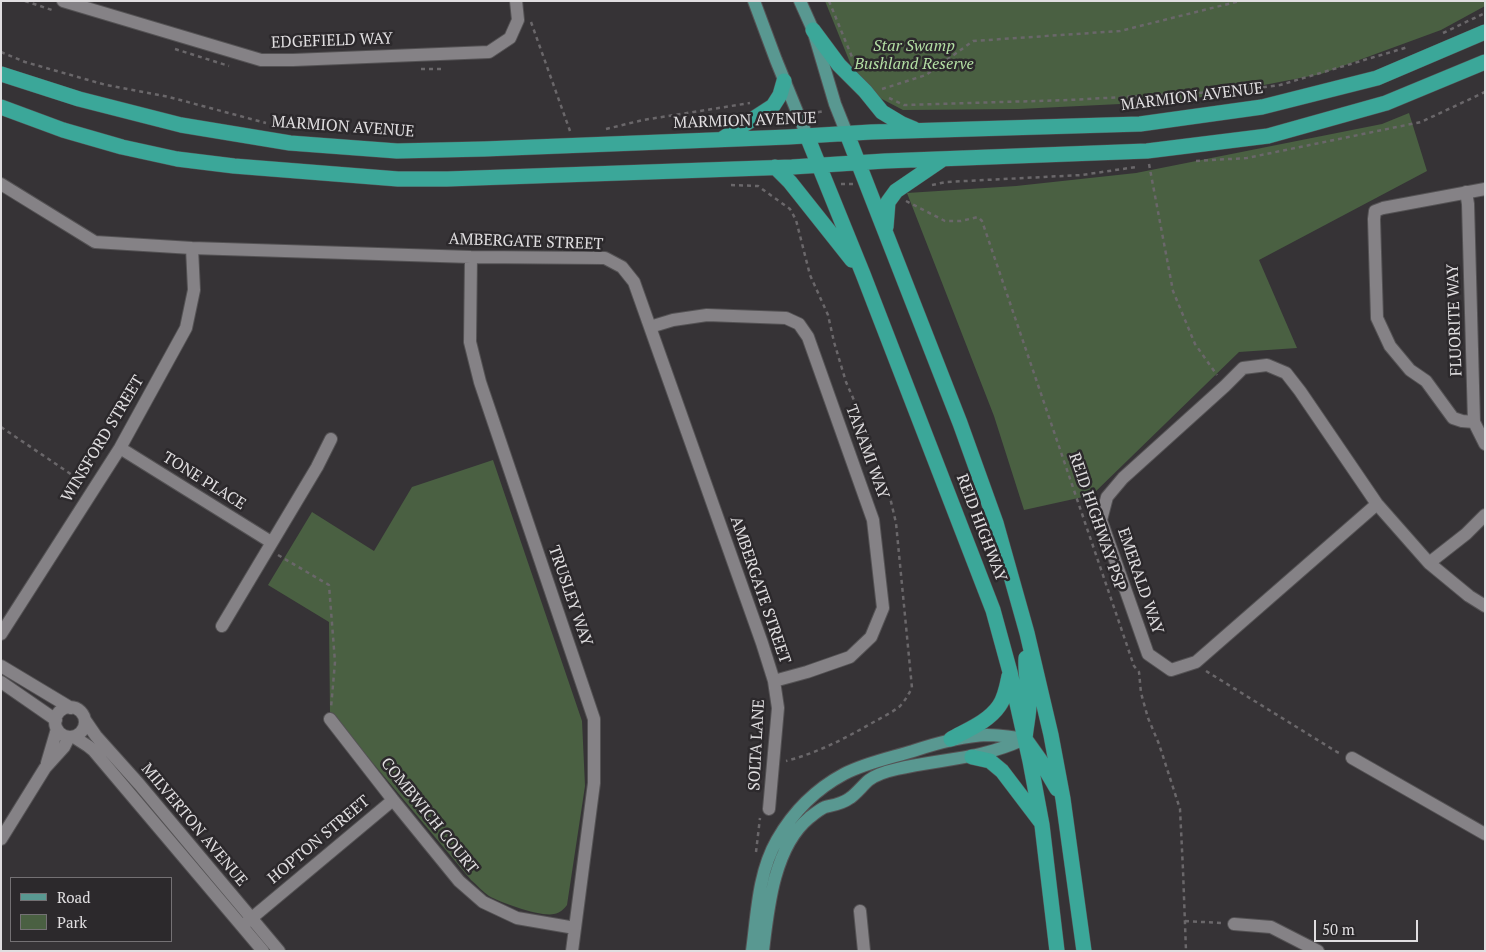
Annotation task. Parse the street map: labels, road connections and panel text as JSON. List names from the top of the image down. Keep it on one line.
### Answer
{"streets":{"highway":["MARMION AVENUE","REID HIGHWAY"],"street":["EDGEFIELD WAY","AMBERGATE STREET","FLUORITE WAY","WINSFORD STREET","TANAMI WAY","TONE PLACE","EMERALD WAY","TRUSLEY WAY","SOLTA LANE","COMBWICH COURT","MILVERTON AVENUE","HOPTON STREET"],"path":["REID HIGHWAY PSP"]},"crossings":[["MARMION AVENUE","REID HIGHWAY"],["AMBERGATE STREET","WINSFORD STREET"],["AMBERGATE STREET","TANAMI WAY"],["AMBERGATE STREET","TRUSLEY WAY"],["AMBERGATE STREET","SOLTA LANE"],["WINSFORD STREET","TONE PLACE"],["TANAMI WAY","SOLTA LANE"],["TRUSLEY WAY","COMBWICH COURT"],["COMBWICH COURT","HOPTON STREET"],["MILVERTON AVENUE","HOPTON STREET"]],"parks":["Star Swamp Bushland Reserve"],"legend":["Road","Park"],"scale_bar":"50 m"}
